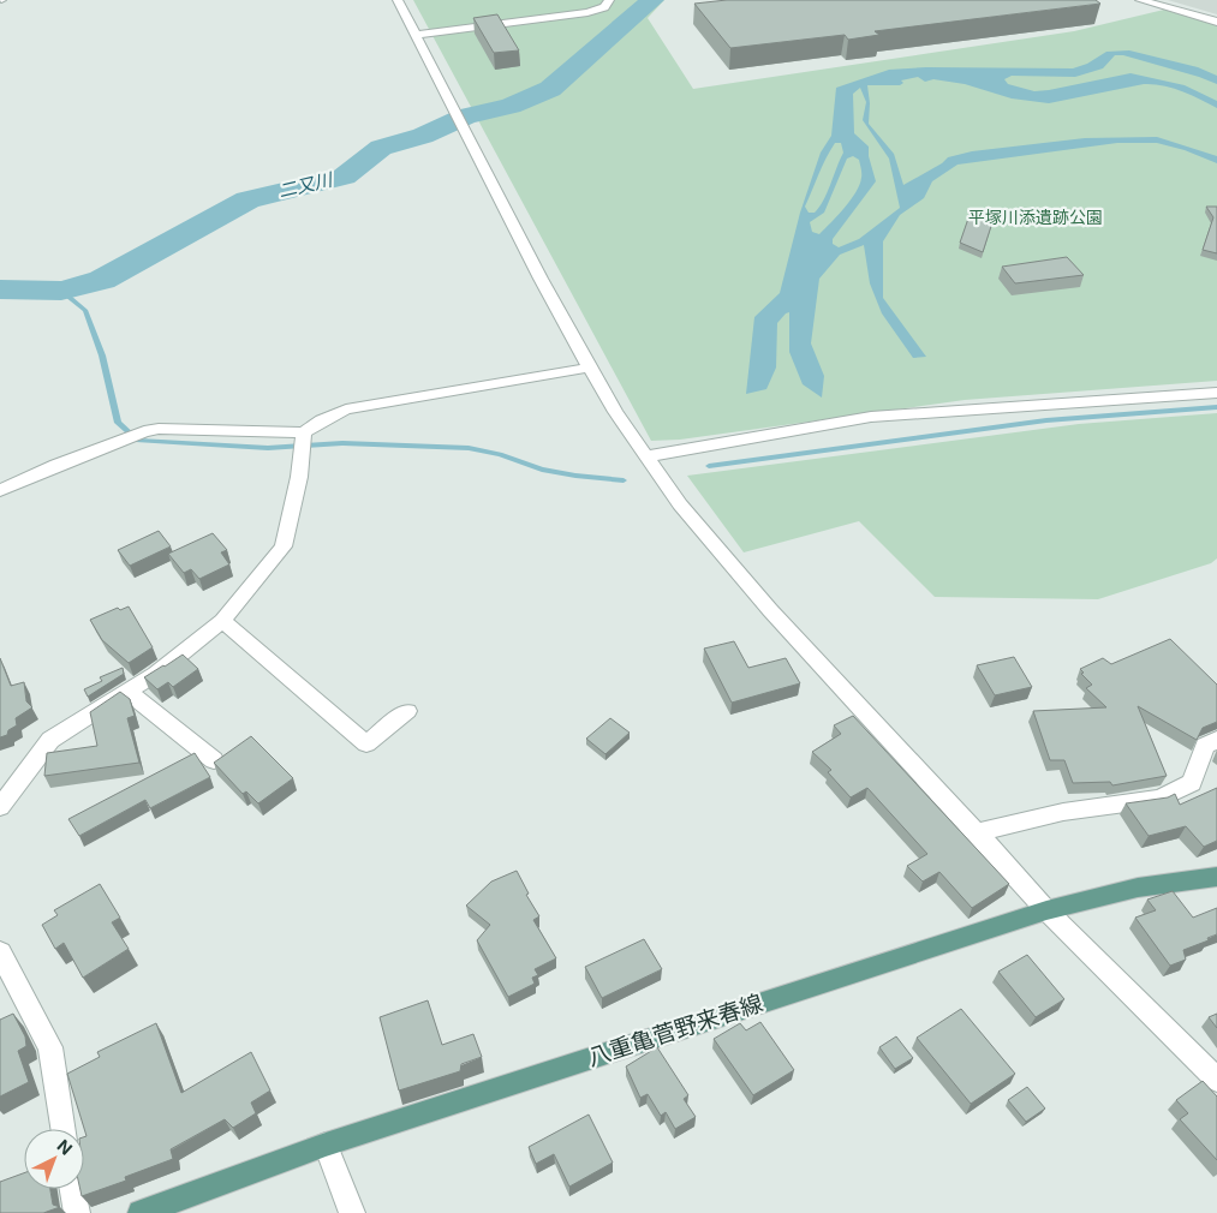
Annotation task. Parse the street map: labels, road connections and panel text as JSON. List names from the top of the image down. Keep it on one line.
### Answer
{"streets":{"main road":["八重亀菅野来春線"]},"water":["二又川"],"parks":["平塚川添遺跡公園"],"north":"top right"}
